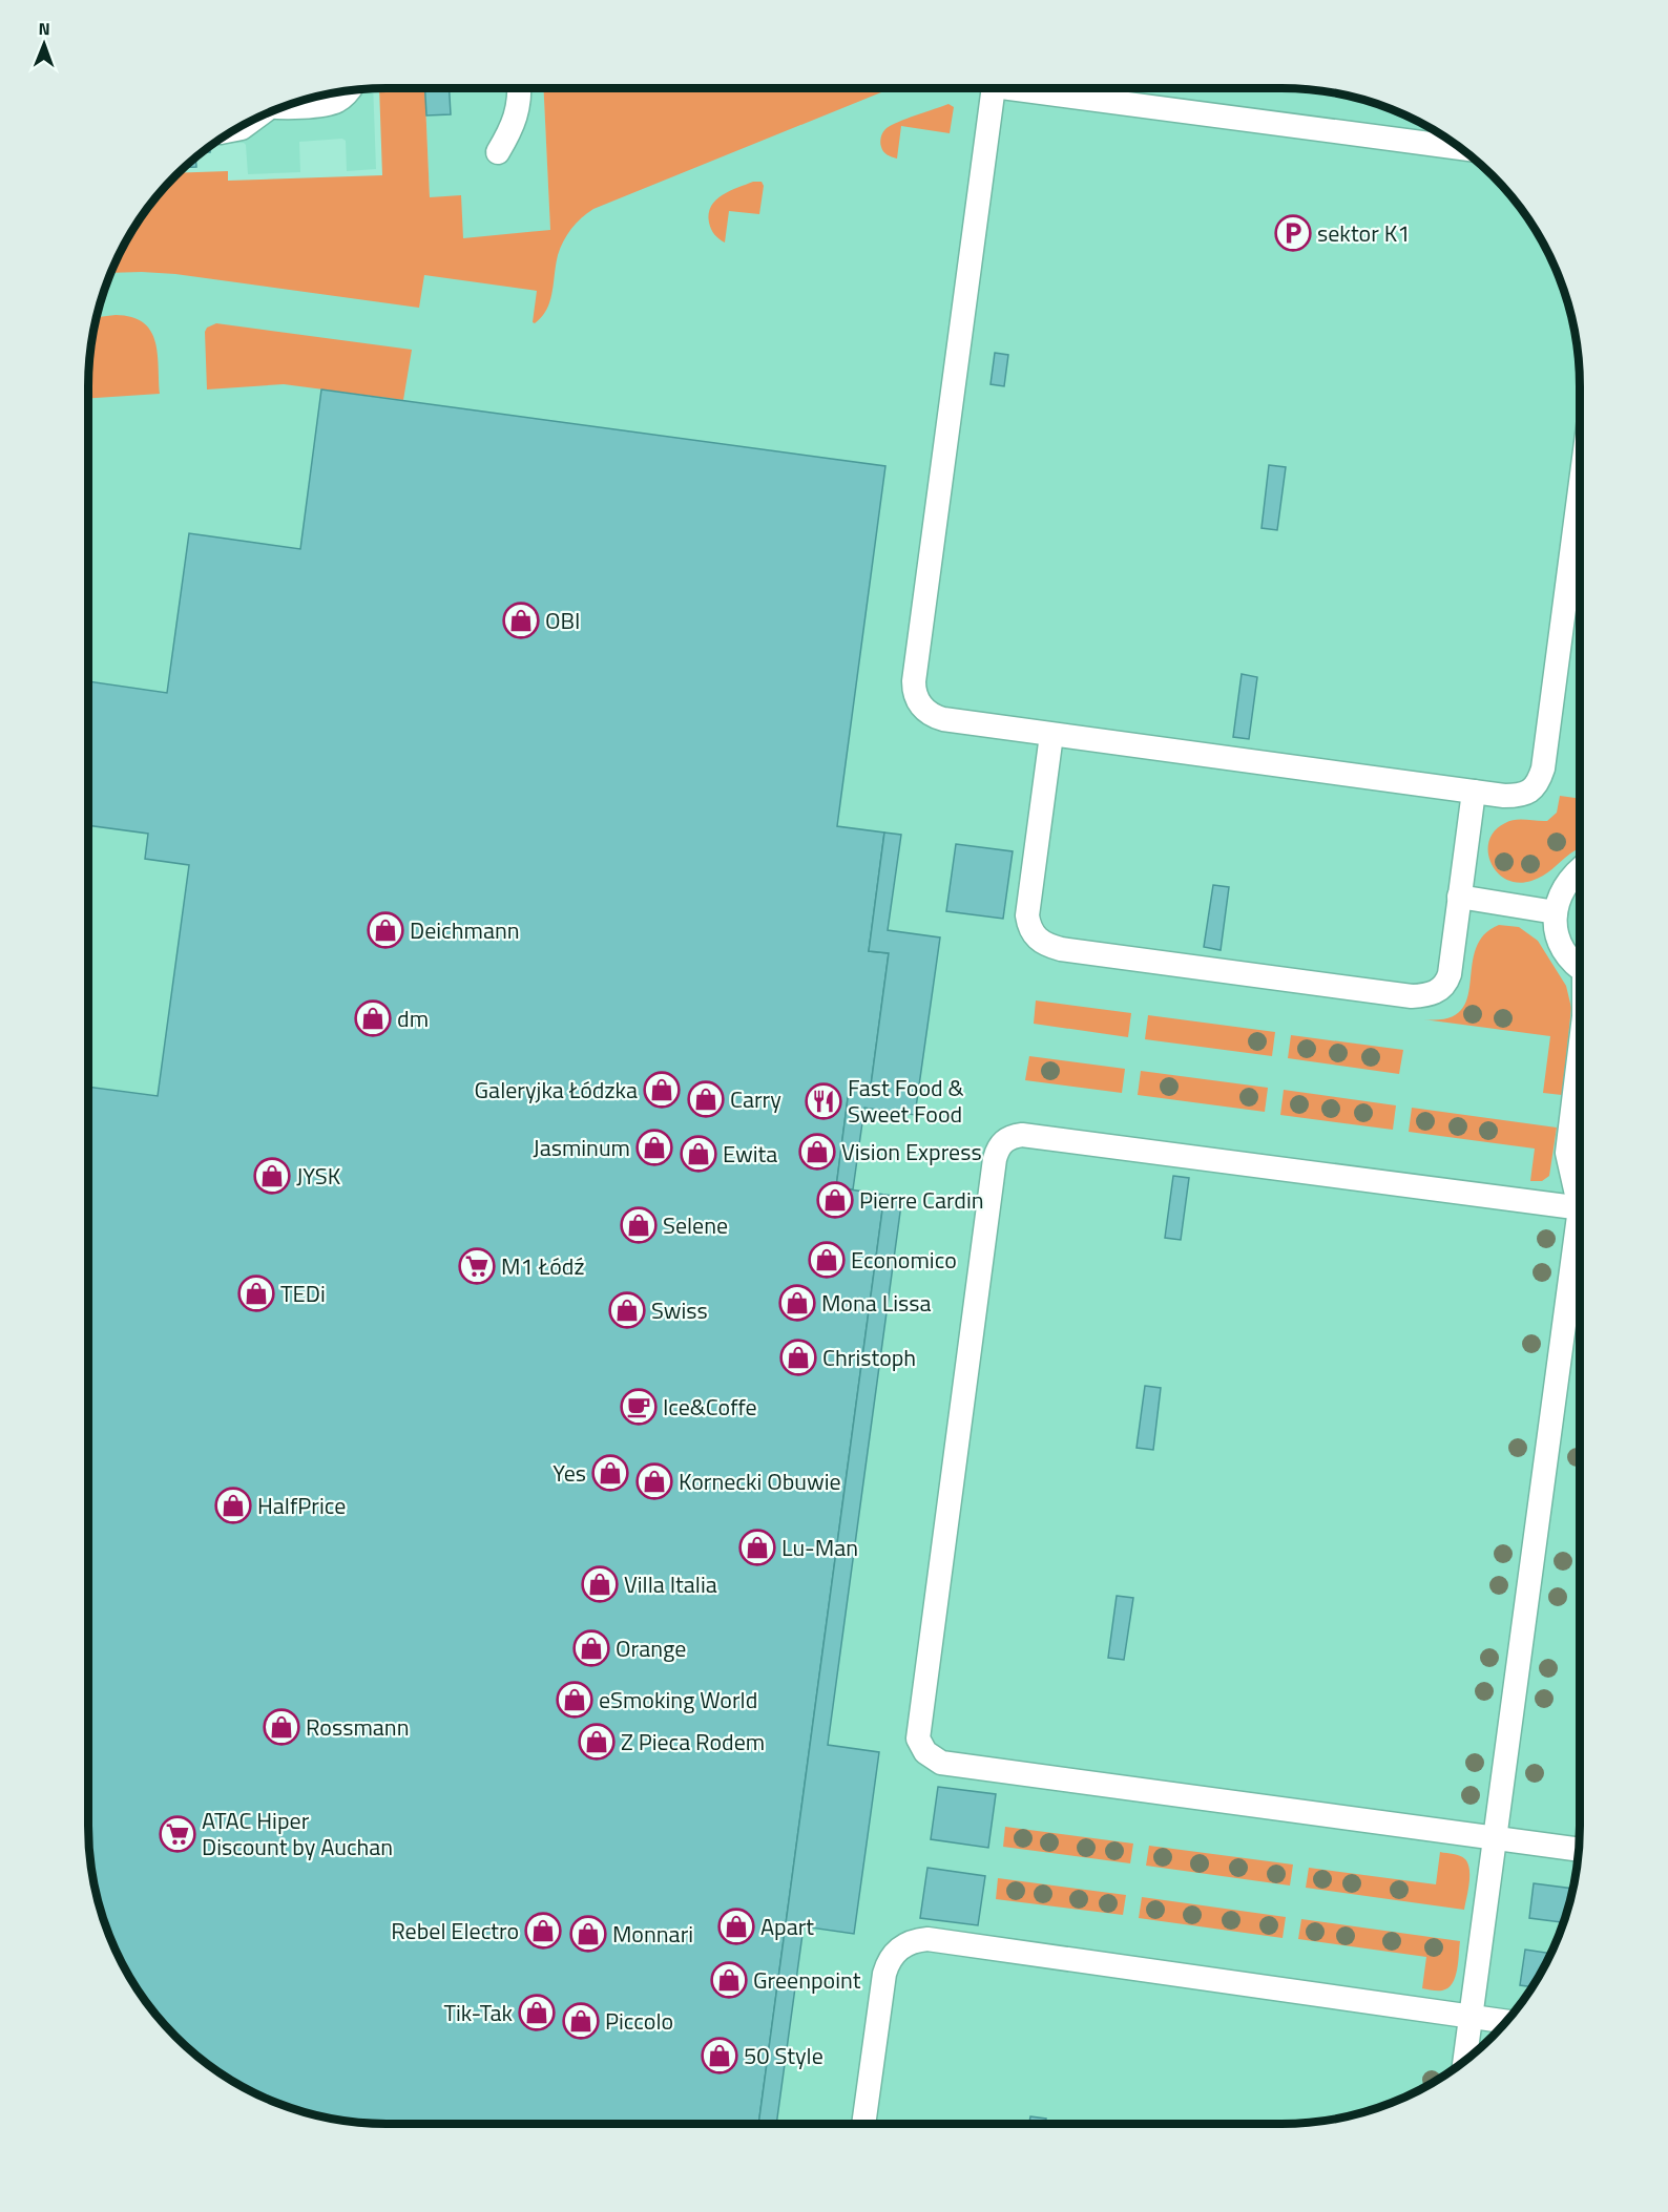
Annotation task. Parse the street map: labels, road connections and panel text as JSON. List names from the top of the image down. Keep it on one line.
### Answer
{"places":{"parking":["sektor K1"],"shop":["OBI","Deichmann","dm","Galeryjka Łódzka","Carry","Jasminum","Vision Express","Ewita","JYSK","Pierre Cardin","Selene","Economico","TEDi","Mona Lissa","Swiss","Christoph","Yes","Kornecki Obuwie","HalfPrice","Lu-Man","Villa Italia","Orange","eSmoking World","Rossmann","Z Pieca Rodem","Apart","Rebel Electro","Monnari","Greenpoint","Tik-Tak","Piccolo","50 Style"],"restaurant":["Fast Food & Sweet Food"],"supermarket":["M1 Łódź","ATAC Hiper Discount by Auchan"],"cafe":["Ice&Coffe"]},"north":"top"}
